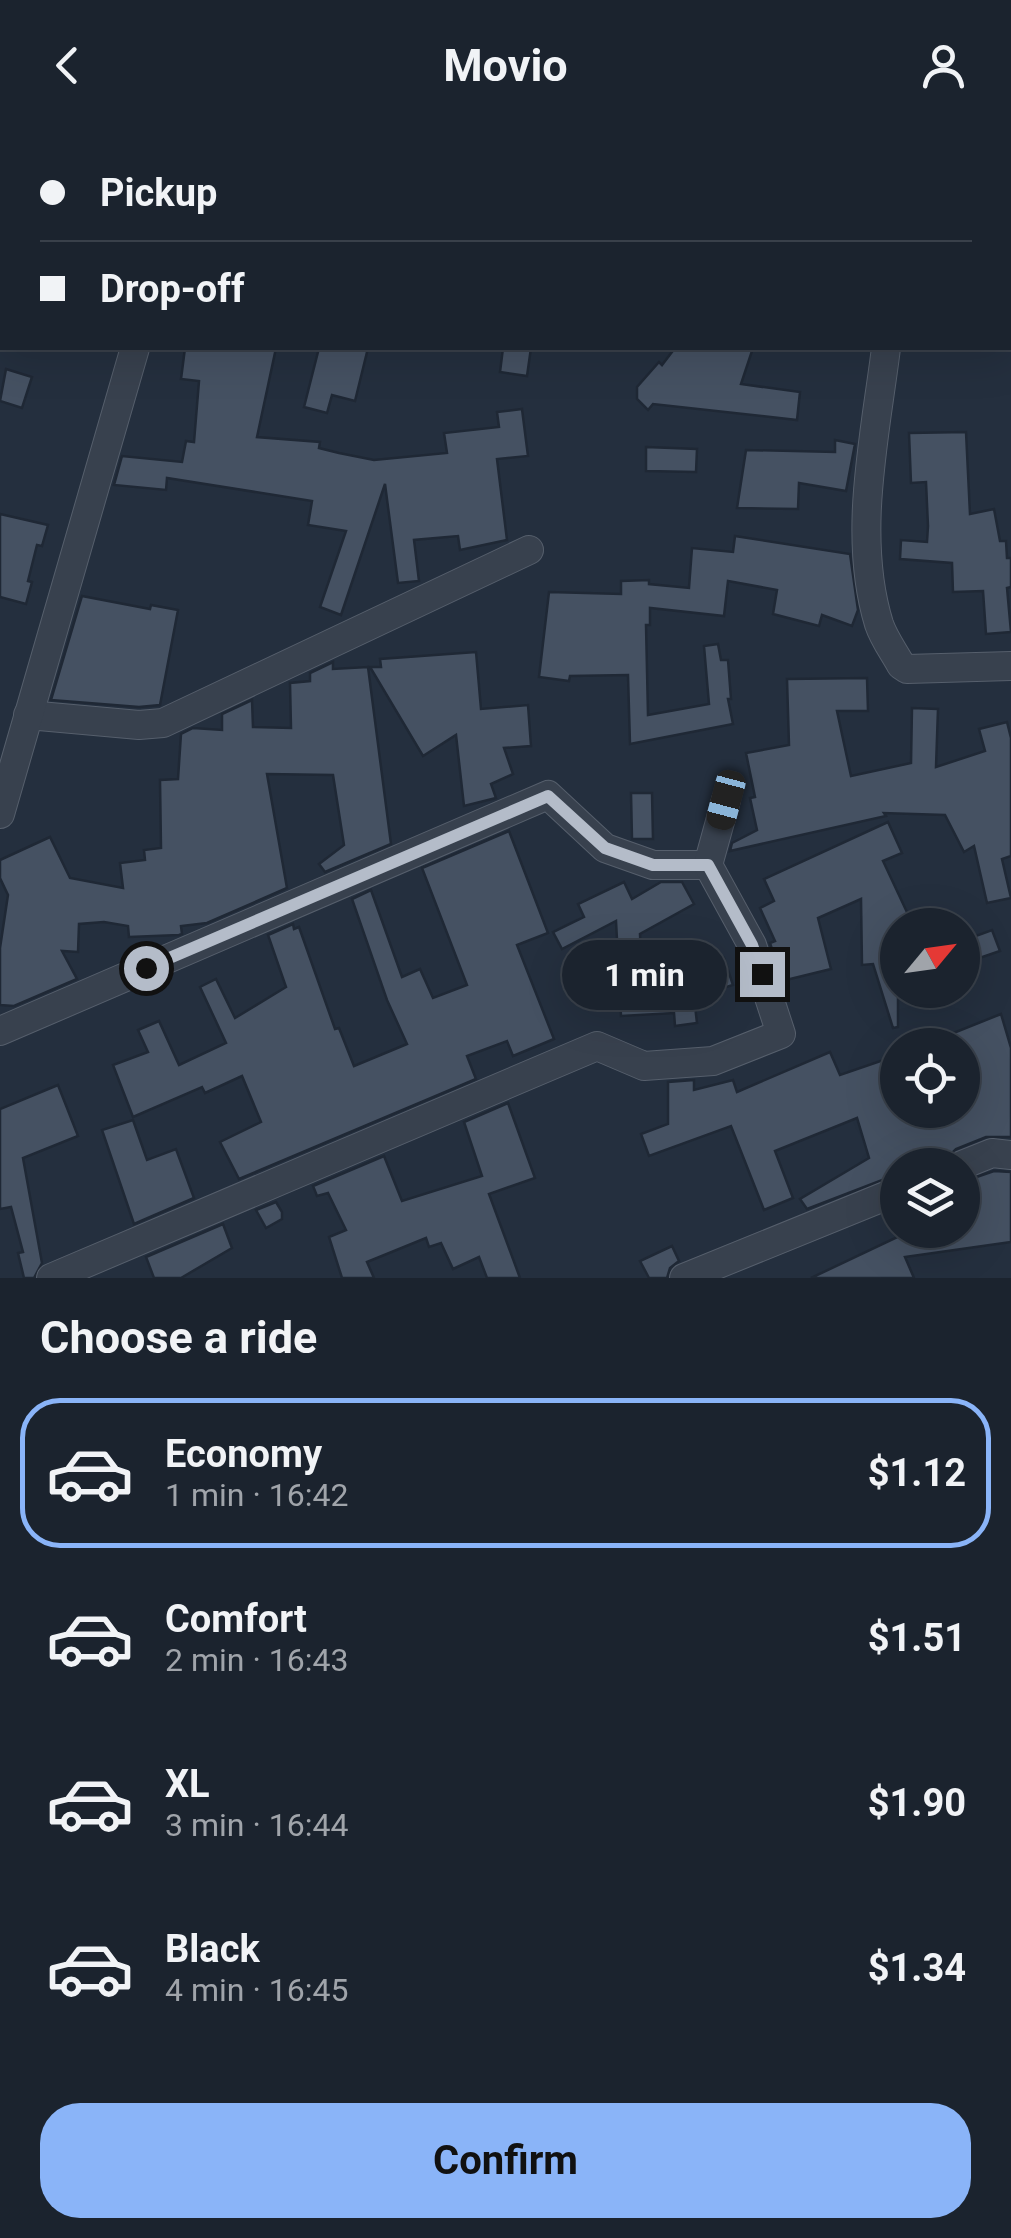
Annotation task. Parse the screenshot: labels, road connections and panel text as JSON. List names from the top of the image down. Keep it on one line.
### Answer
{"north":"top right","page":{"header":"Movio","banner":["Pickup","Drop-off"],"bubble":"1 min","heading":"Choose a ride","list":[{"name":"Economy","note":"1 min · 16:42","value":"$1.12"},{"name":"Comfort","note":"2 min · 16:43","value":"$1.51"},{"name":"XL","note":"3 min · 16:44","value":"$1.90"},{"name":"Black","note":"4 min · 16:45","value":"$1.34"}],"buttons":"Confirm"}}
